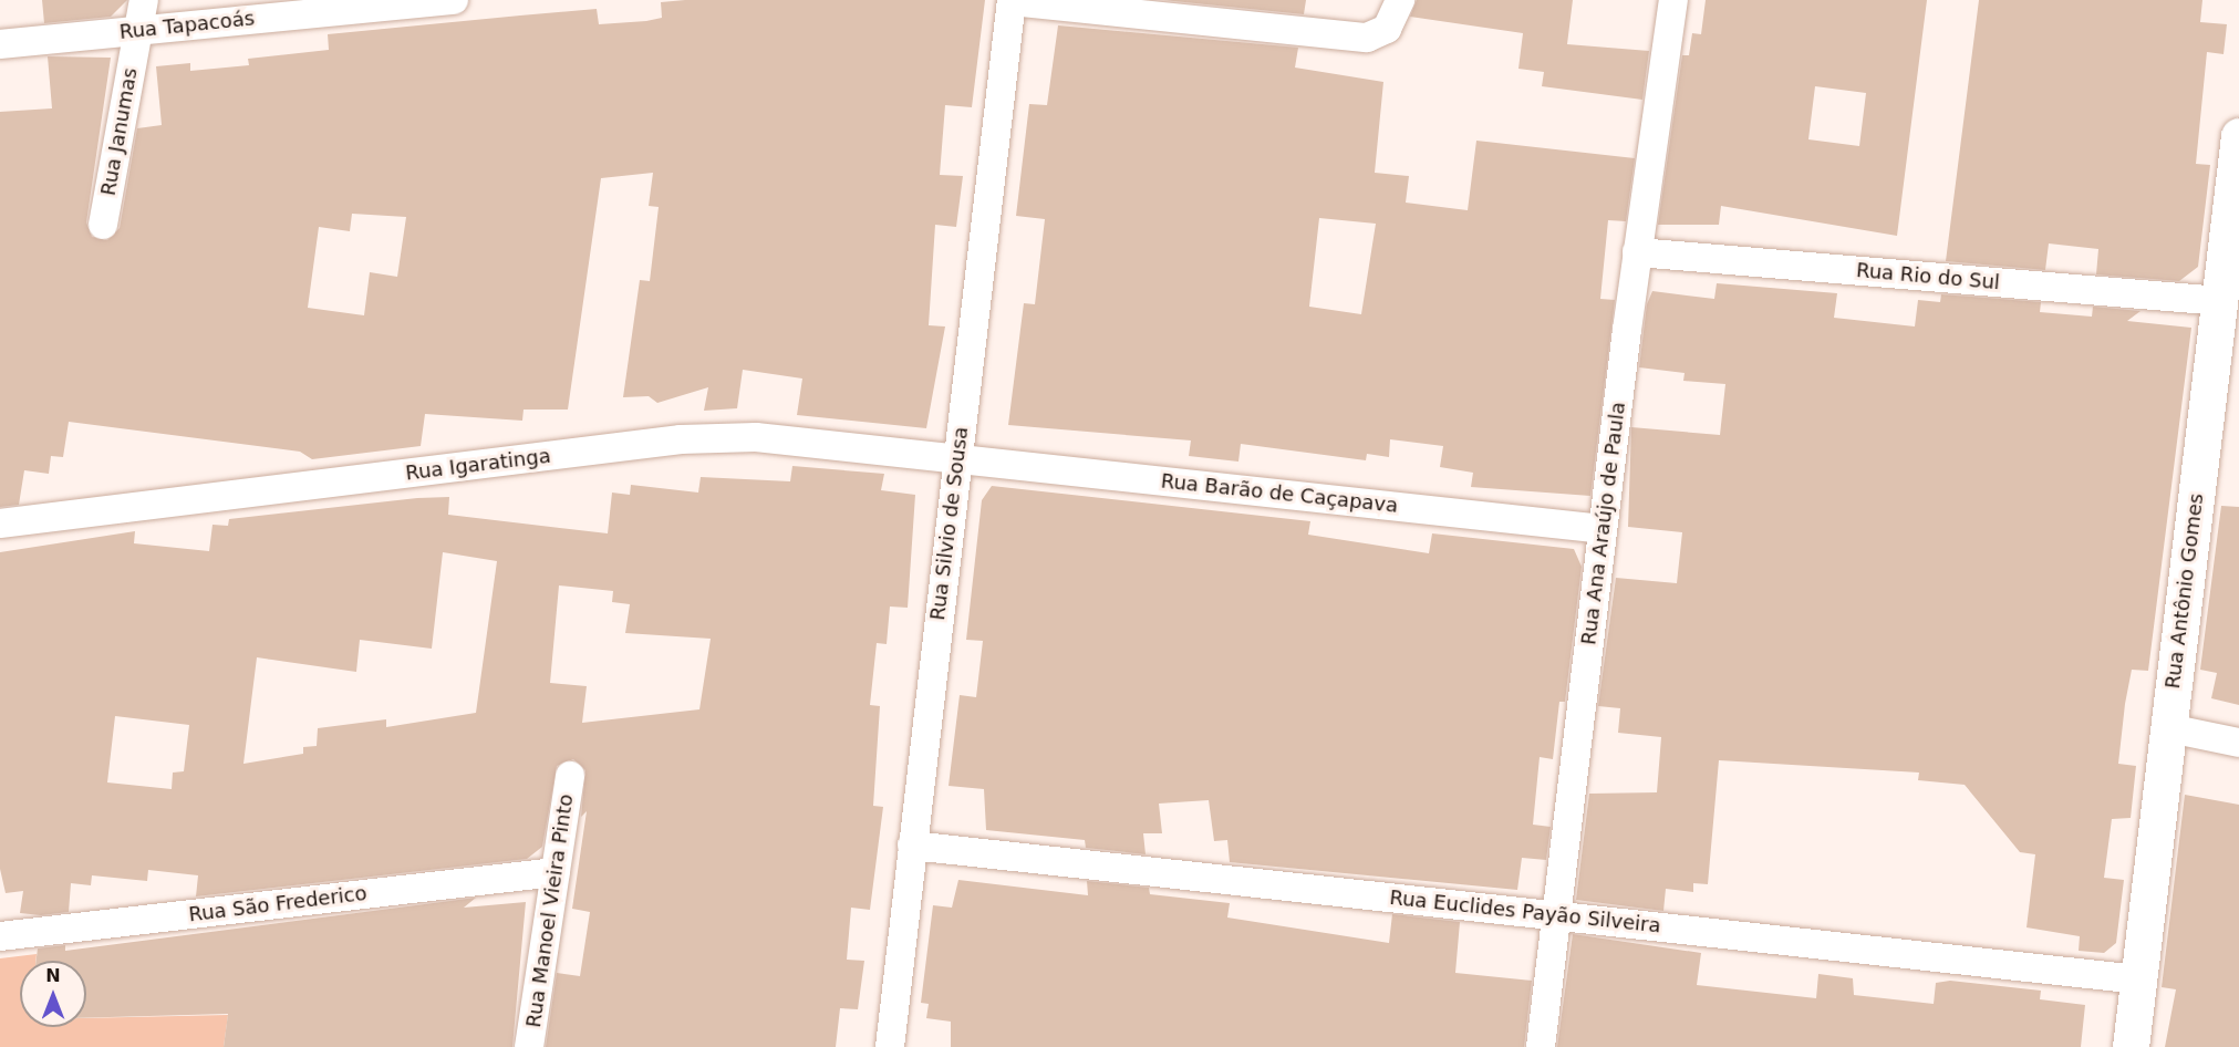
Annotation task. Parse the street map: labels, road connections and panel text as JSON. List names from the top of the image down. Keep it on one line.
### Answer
{"streets":{"main road":["Rua Antônio Gomes"],"street":["Rua Tapacoás","Rua Janumas","Rua Rio do Sul","Rua Igaratinga","Rua Barão de Caçapava","Rua Silvio de Sousa","Rua Ana Araújo de Paula","Rua São Frederico","Rua Manoel Vieira Pinto","Rua Euclides Payão Silveira"]},"crossings":[["Rua Tapacoás","Rua Janumas"],["Rua Rio do Sul","Rua Ana Araújo de Paula"],["Rua Rio do Sul","Rua Antônio Gomes"],["Rua Igaratinga","Rua Barão de Caçapava"],["Rua Igaratinga","Rua Silvio de Sousa"],["Rua Barão de Caçapava","Rua Silvio de Sousa"],["Rua Barão de Caçapava","Rua Ana Araújo de Paula"],["Rua Silvio de Sousa","Rua Euclides Payão Silveira"],["Rua Ana Araújo de Paula","Rua Euclides Payão Silveira"],["Rua Antônio Gomes","Rua Euclides Payão Silveira"],["Rua São Frederico","Rua Manoel Vieira Pinto"]],"north":"top"}
